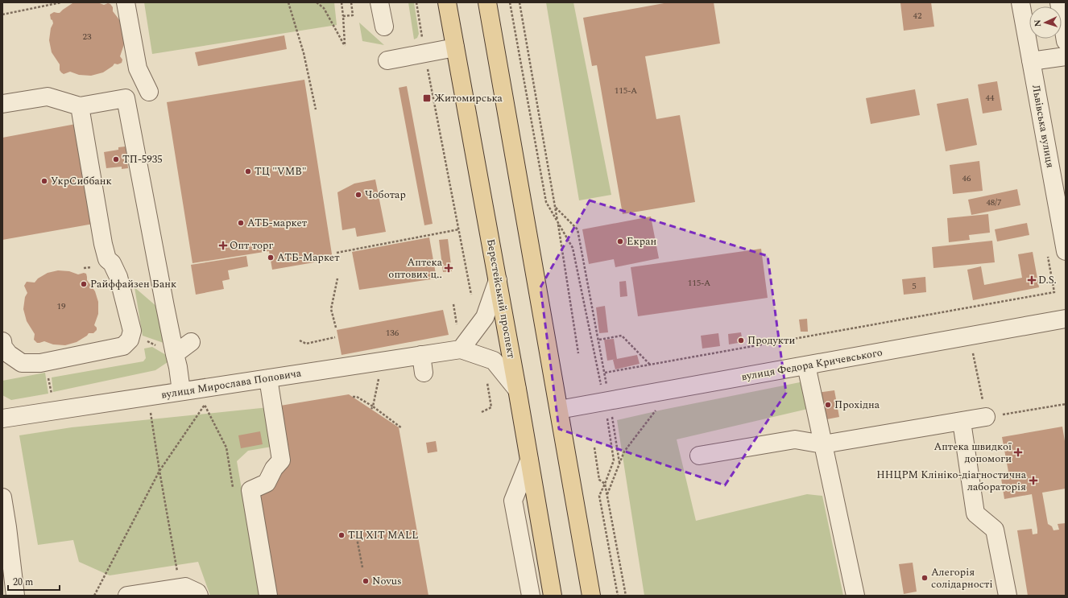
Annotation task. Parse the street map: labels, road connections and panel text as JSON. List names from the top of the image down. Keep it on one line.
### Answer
{"streets":{"main road":["Берестейський проспект"],"street":["Львівська вулиця","вулиця Федора Кричевського","вулиця Мирослава Поповича"]},"crossings":[["Берестейський проспект","вулиця Мирослава Поповича"]],"places":{"transit":["Житомирська"],"other":["ТП-5935","ТЦ \"VMB\"","УкрСиббанк","Чоботар","АТБ-маркет","Екран","АТБ-Маркет","Райффайзен Банк","Продукти","Прохідна","ТЦ ХІТ MALL","Алегорія солідарності","Novus"],"health":["Опт торг","Аптека оптових ц‥","D.S.","Аптека швидкої допомоги","ННЦРМ Клініко-діагностична лабораторія"]},"house_numbers":["42","23","115-А","44","46","48/7","115-А","5","19","136"],"scale_bar":"20 m","north":"left"}
